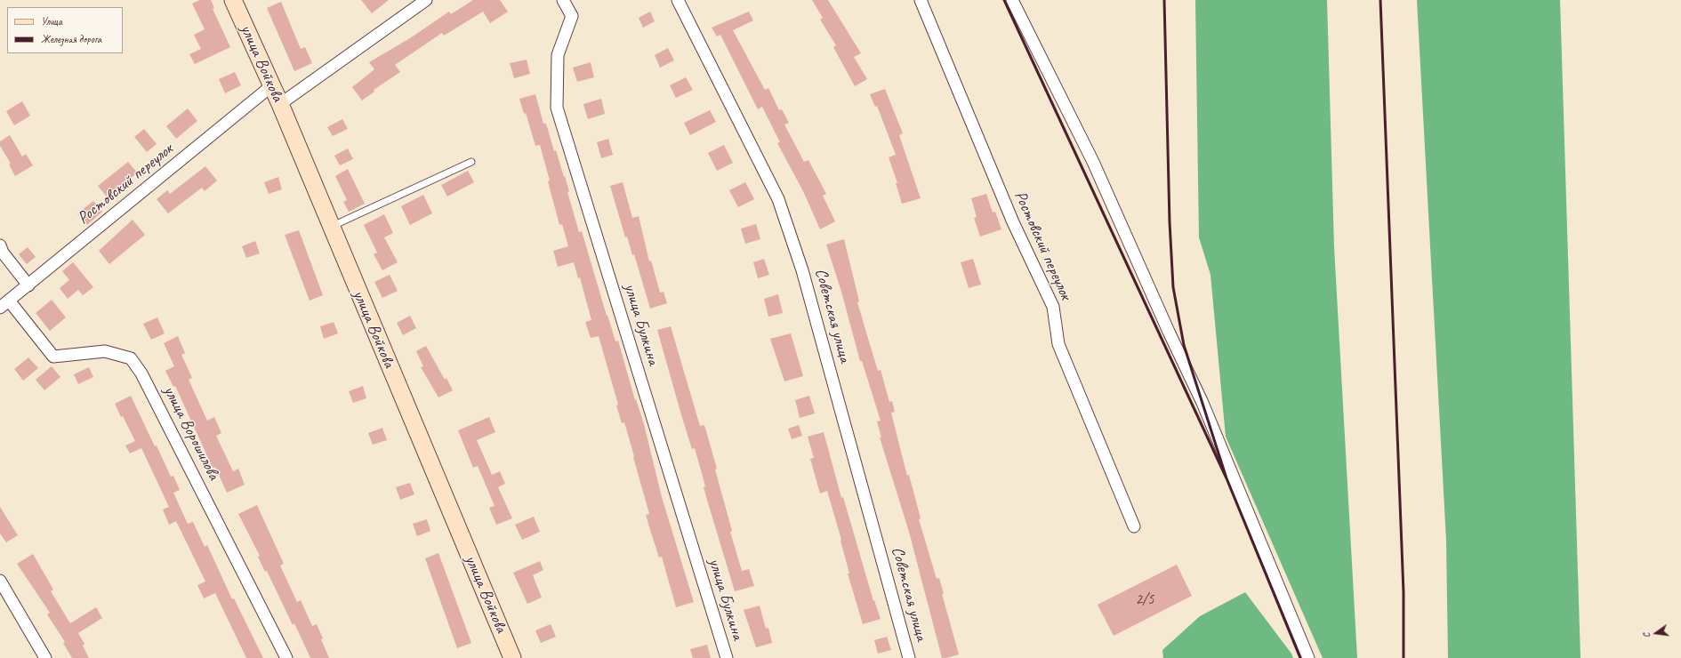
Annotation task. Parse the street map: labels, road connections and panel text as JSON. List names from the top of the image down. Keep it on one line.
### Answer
{"streets":{"main road":["улица Войкова"],"street":["Ростовский переулок","Советская улица","улица Булкина","улица Ворошилова"]},"crossings":[["улица Войкова","Ростовский переулок"],["Ростовский переулок","улица Ворошилова"]],"house_numbers":["2/5"],"legend":["Улица","Железная дорога"],"north":"left"}
